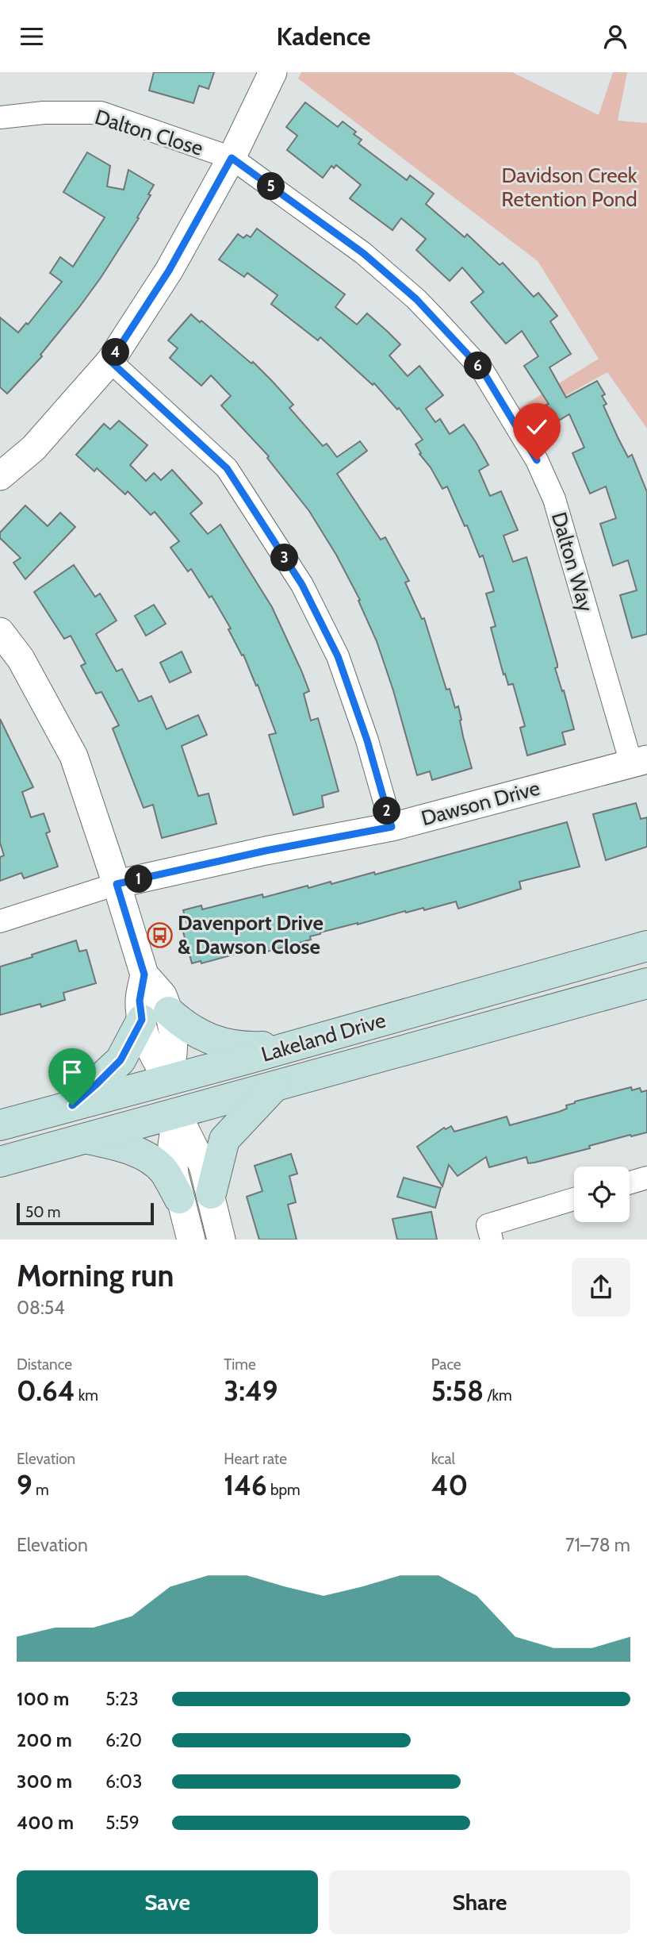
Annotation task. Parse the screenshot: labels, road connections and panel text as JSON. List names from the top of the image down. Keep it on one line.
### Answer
{"streets":{"main road":["Lakeland Drive"],"street":["Dalton Close","Dalton Way","Dawson Drive"]},"crossings":[["Dalton Close","Dalton Way"],["Dalton Way","Dawson Drive"]],"parks":["Davidson Creek Retention Pond"],"places":{"bus stop":["Davenport Drive & Dawson Close"]},"scale_bar":"50 m","page":{"header":"Kadence","pins":["5","4","6","3","2","1"],"scale":"50 m","heading":["Morning run","08:54"],"stats":[["Distance","0.64 km"],["Time","3:49"],["Pace","5:58 /km"],["Elevation","9 m"],["Heart rate","146 bpm"],["kcal","40"]],"chart":["Elevation","71–78 m"],"list":[{"name":"100 m","note":"5:23"},{"name":"200 m","note":"6:20"},{"name":"300 m","note":"6:03"},{"name":"400 m","note":"5:59"}],"buttons":["Save","Share"]}}
